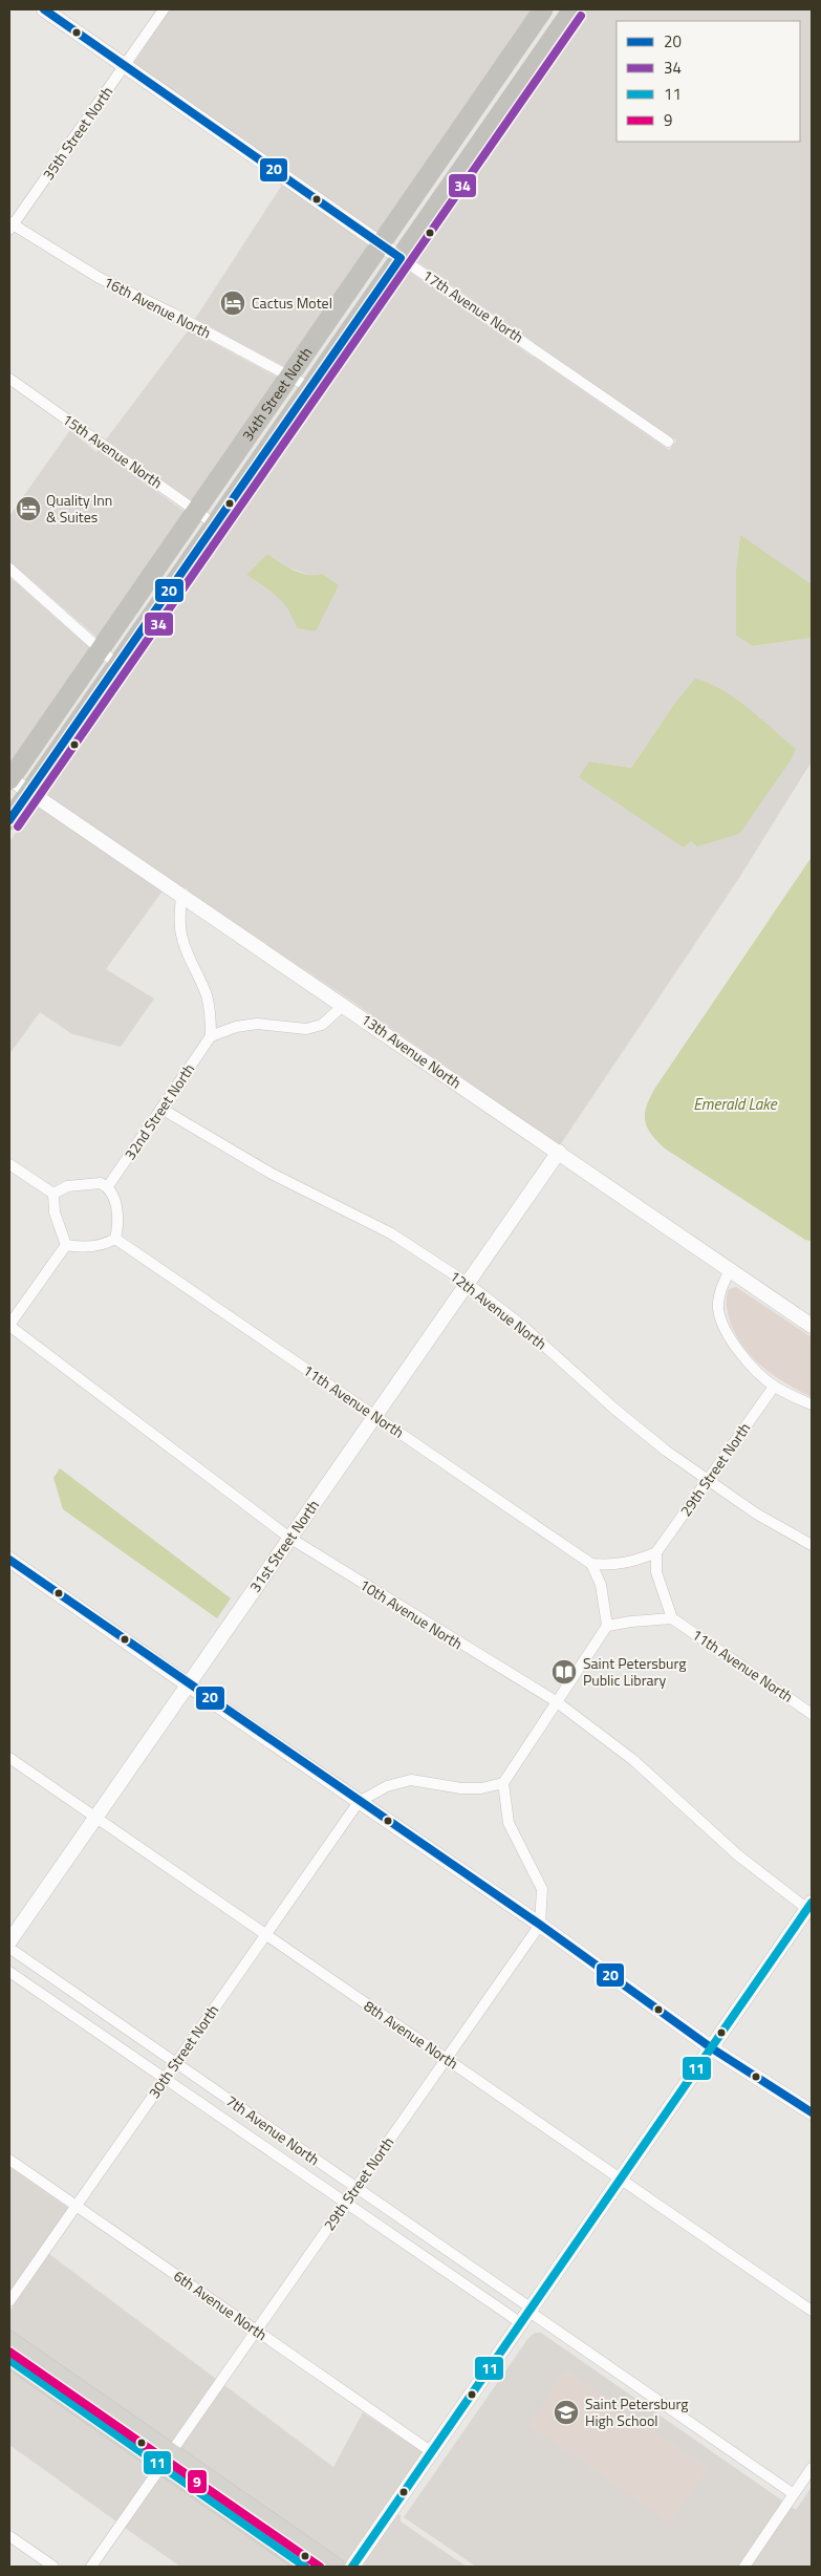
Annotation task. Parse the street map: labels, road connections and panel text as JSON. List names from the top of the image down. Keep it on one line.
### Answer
{"streets":{"highway":["34th Street North"],"street":["35th Street North","17th Avenue North","16th Avenue North","15th Avenue North","13th Avenue North","32nd Street North","12th Avenue North","11th Avenue North","29th Street North","31st Street North","10th Avenue North","8th Avenue North","30th Street North","7th Avenue North","6th Avenue North"]},"crossings":[["35th Street North","17th Avenue North"],["35th Street North","16th Avenue North"],["17th Avenue North","34th Street North"],["16th Avenue North","34th Street North"],["34th Street North","15th Avenue North"],["34th Street North","13th Avenue North"],["13th Avenue North","31st Street North"],["32nd Street North","12th Avenue North"],["32nd Street North","11th Avenue North"],["12th Avenue North","29th Street North"],["12th Avenue North","31st Street North"],["11th Avenue North","31st Street North"],["29th Street North","8th Avenue North"],["29th Street North","7th Avenue North"],["29th Street North","6th Avenue North"],["31st Street North","10th Avenue North"],["31st Street North","8th Avenue North"],["31st Street North","7th Avenue North"],["8th Avenue North","30th Street North"],["30th Street North","7th Avenue North"],["30th Street North","6th Avenue North"]],"water":["Emerald Lake"],"places":{"hotel":["Cactus Motel","Quality Inn & Suites"],"library":["Saint Petersburg Public Library"],"school or university":["Saint Petersburg High School"]},"lines":["transit line 20","transit line 34","transit line 11","transit line 9"],"legend":["20","34","11","9"]}
